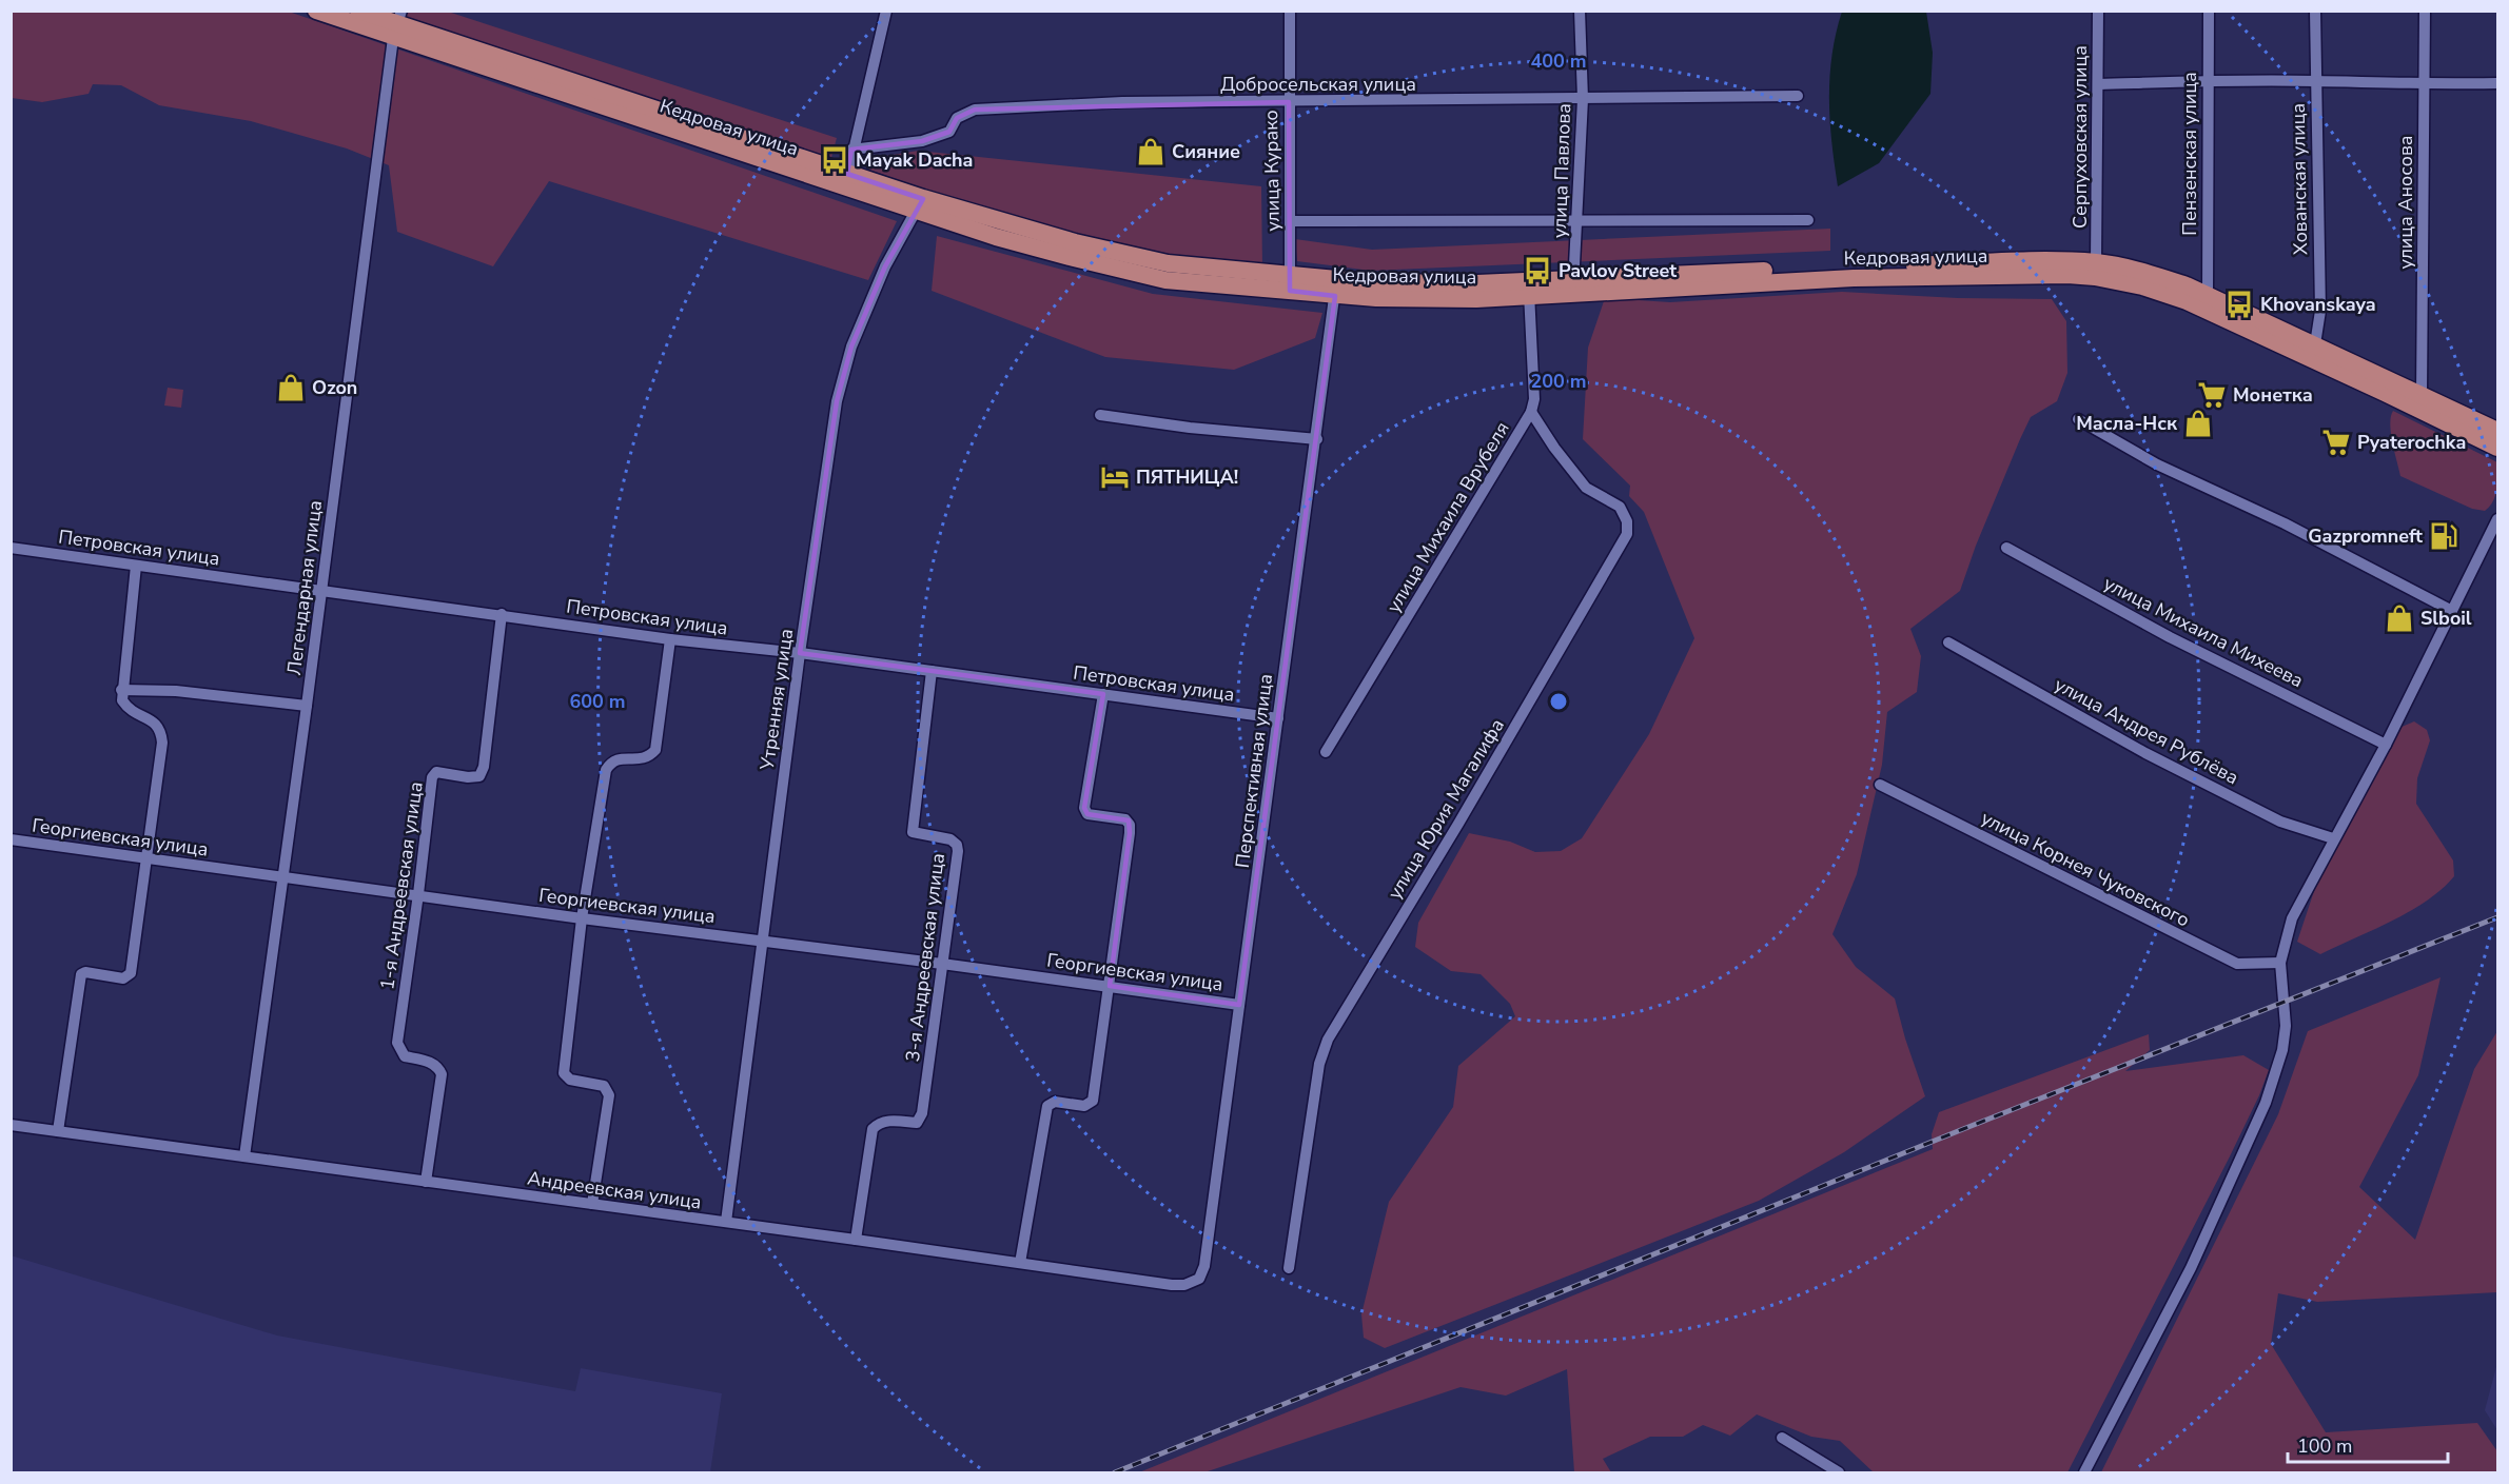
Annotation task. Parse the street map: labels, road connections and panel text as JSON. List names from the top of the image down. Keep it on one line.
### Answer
{"streets":{"main road":["Кедровая улица"],"street":["Добросельская улица","Серпуховская улица","Пензенская улица","улица Курако","улица Павлова","Хованская улица","улица Аносова","улица Михаила Врубеля","Петровская улица","Легендарная улица","улица Михаила Михеева","Утренняя улица","улица Андрея Рублёва","Перспективная улица","улица Юрия Магалифа","Георгиевская улица","улица Корнея Чуковского","1-я Андреевская улица","3-я Андреевская улица","Андреевская улица"]},"crossings":[["Добросельская улица","улица Курако"],["Добросельская улица","улица Павлова"],["Кедровая улица","Серпуховская улица"],["Кедровая улица","Пензенская улица"],["Кедровая улица","улица Курако"],["Кедровая улица","улица Павлова"],["Кедровая улица","Хованская улица"],["Кедровая улица","улица Аносова"],["Кедровая улица","улица Михаила Врубеля"],["Кедровая улица","Легендарная улица"],["Кедровая улица","Утренняя улица"],["Кедровая улица","Перспективная улица"],["улица Михаила Врубеля","улица Юрия Магалифа"],["Петровская улица","Легендарная улица"],["Петровская улица","Утренняя улица"],["Петровская улица","Перспективная улица"],["Петровская улица","1-я Андреевская улица"],["Петровская улица","3-я Андреевская улица"],["Легендарная улица","Георгиевская улица"],["Легендарная улица","Андреевская улица"],["Утренняя улица","Георгиевская улица"],["Утренняя улица","Андреевская улица"],["Перспективная улица","Георгиевская улица"],["Перспективная улица","Андреевская улица"],["Георгиевская улица","1-я Андреевская улица"],["Георгиевская улица","3-я Андреевская улица"],["1-я Андреевская улица","Андреевская улица"],["3-я Андреевская улица","Андреевская улица"]],"places":{"shop":["Сияние","Ozon","Масла-Нск","Slboil"],"bus stop":["Mayak Dacha","Pavlov Street","Khovanskaya"],"supermarket":["Монетка","Pyaterochka"],"hotel":["ПЯТНИЦА!"],"fuel station":["Gazpromneft"]},"scale_bar":"100 m","rings":["400 m","200 m","600 m"]}
